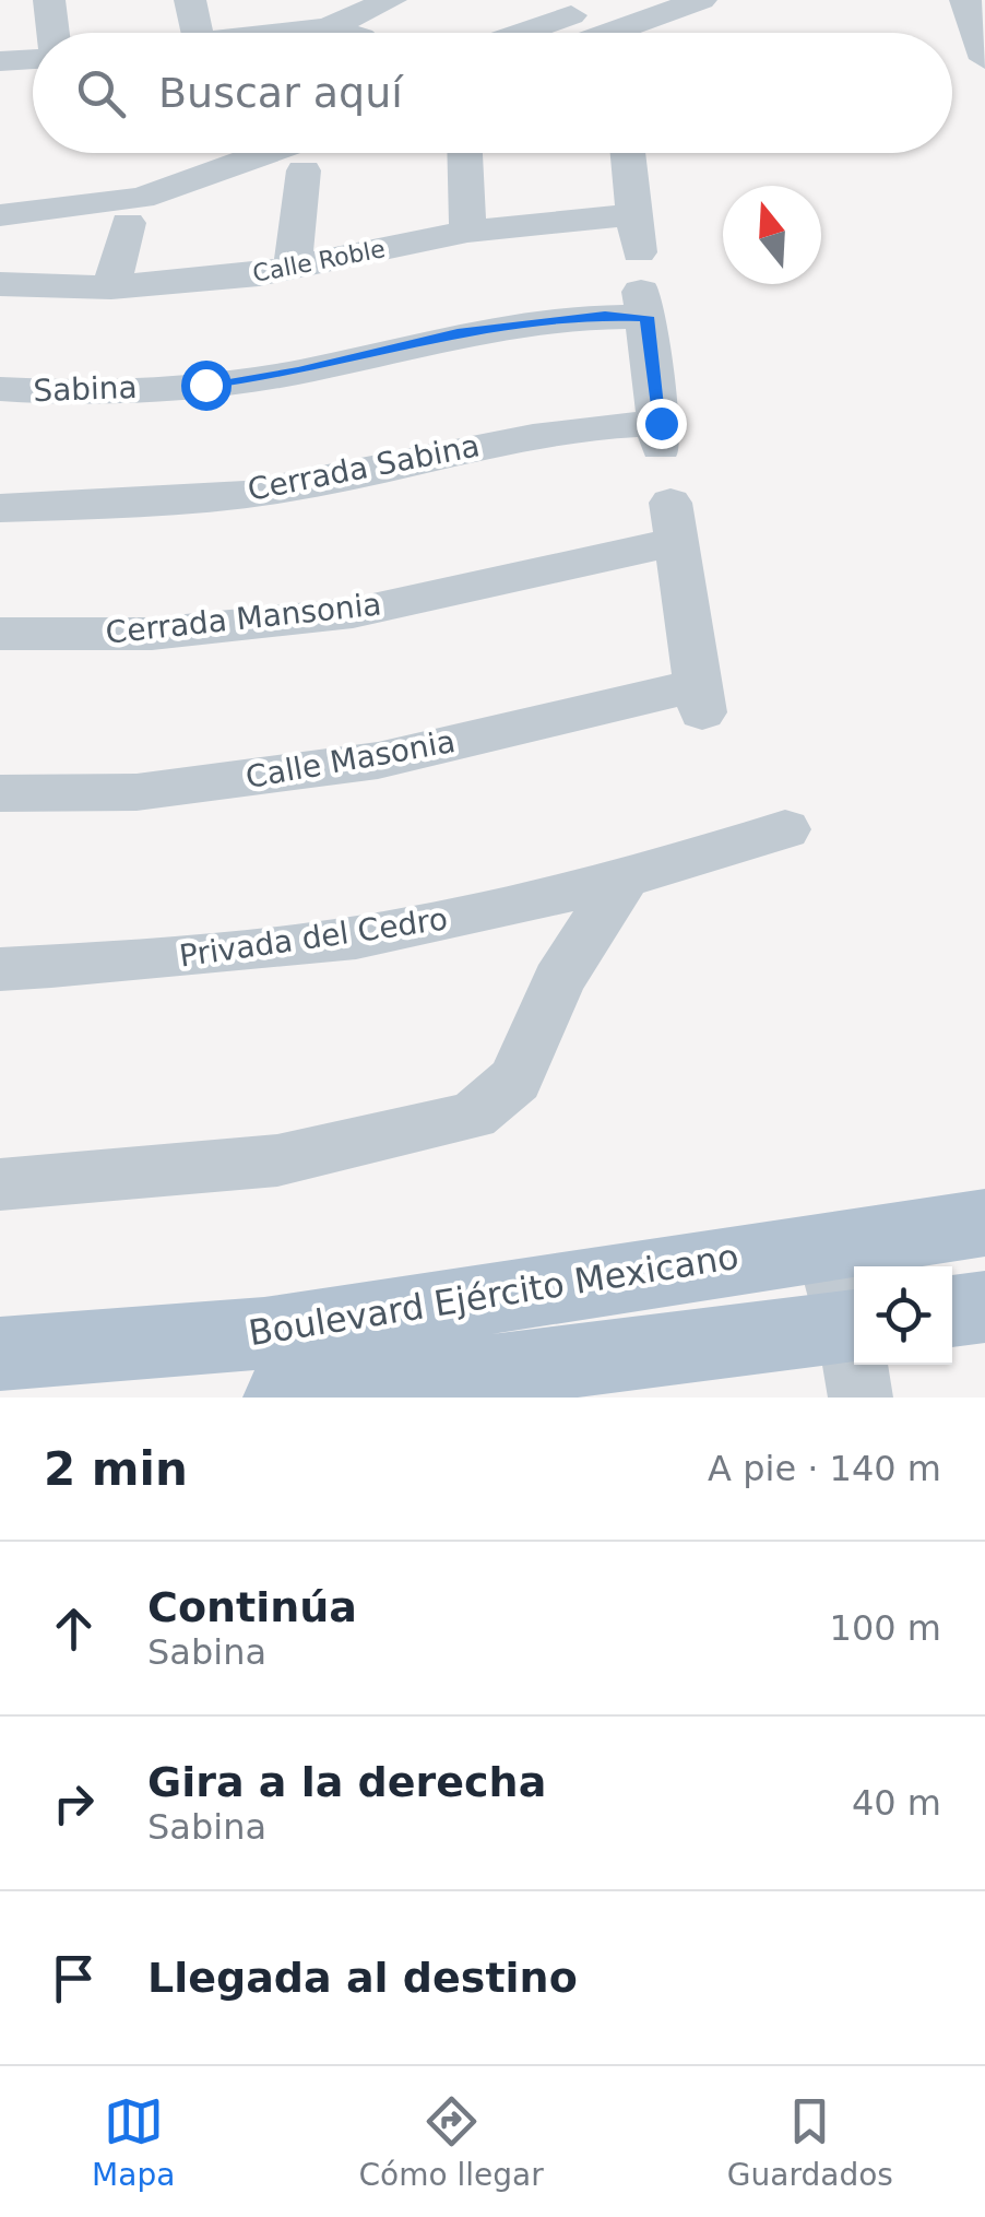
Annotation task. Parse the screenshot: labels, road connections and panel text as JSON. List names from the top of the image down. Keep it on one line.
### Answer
{"streets":{"main road":["Boulevard Ejército Mexicano"],"street":["Calle Roble","Sabina","Cerrada Sabina","Cerrada Mansonia","Calle Masonia","Privada del Cedro"]},"crossings":[["Calle Roble","Sabina"],["Calle Roble","Cerrada Sabina"],["Sabina","Cerrada Sabina"],["Cerrada Mansonia","Calle Masonia"]],"north":"top","page":{"search":"Buscar aquí","heading":["2 min","A pie · 140 m"],"list":[["Continúa","Sabina","100 m"],["Gira a la derecha","Sabina","40 m"],"Llegada al destino"],"nav":["Mapa","Cómo llegar","Guardados"]}}
